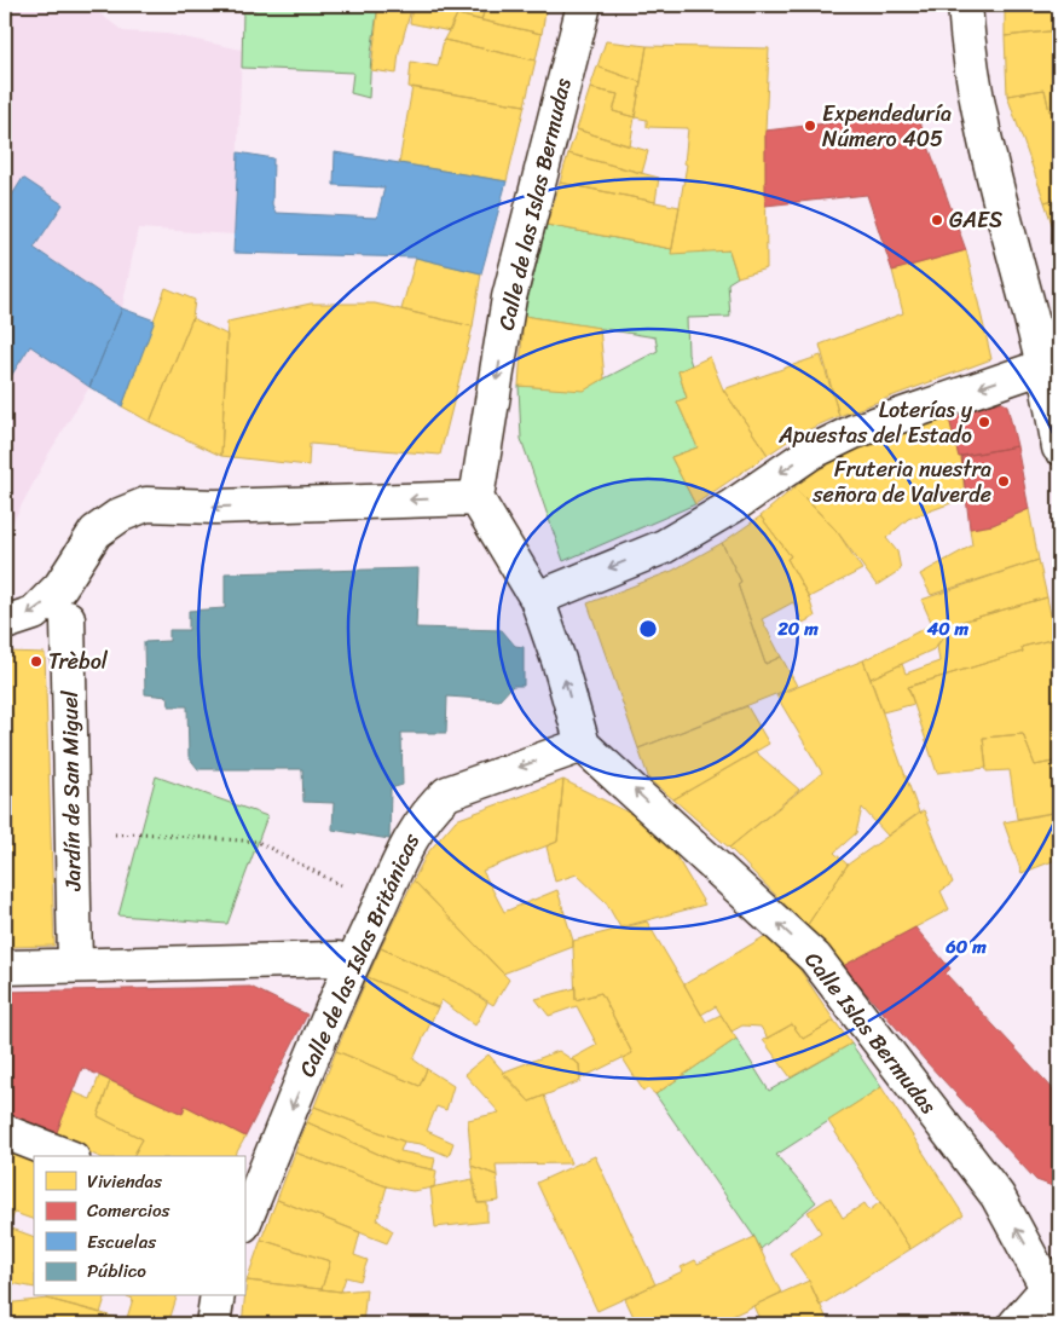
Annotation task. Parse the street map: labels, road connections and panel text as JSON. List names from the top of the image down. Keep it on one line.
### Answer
{"streets":{"street":["Calle de las Islas Bermudas","Jardín de San Miguel","Calle de las Islas Británicas","Calle Islas Bermudas"]},"crossings":[["Calle de las Islas Británicas","Calle Islas Bermudas"]],"one_way":["Calle de las Islas Bermudas","Calle de las Islas Británicas","Calle Islas Bermudas"],"places":["Expendeduría Número 405","GAES","Loterías y Apuestas del Estado","Fruteria nuestra señora de Valverde","Trèbol"],"legend":["Viviendas","Comercios","Escuelas","Público"],"rings":["20 m","40 m","60 m"]}
